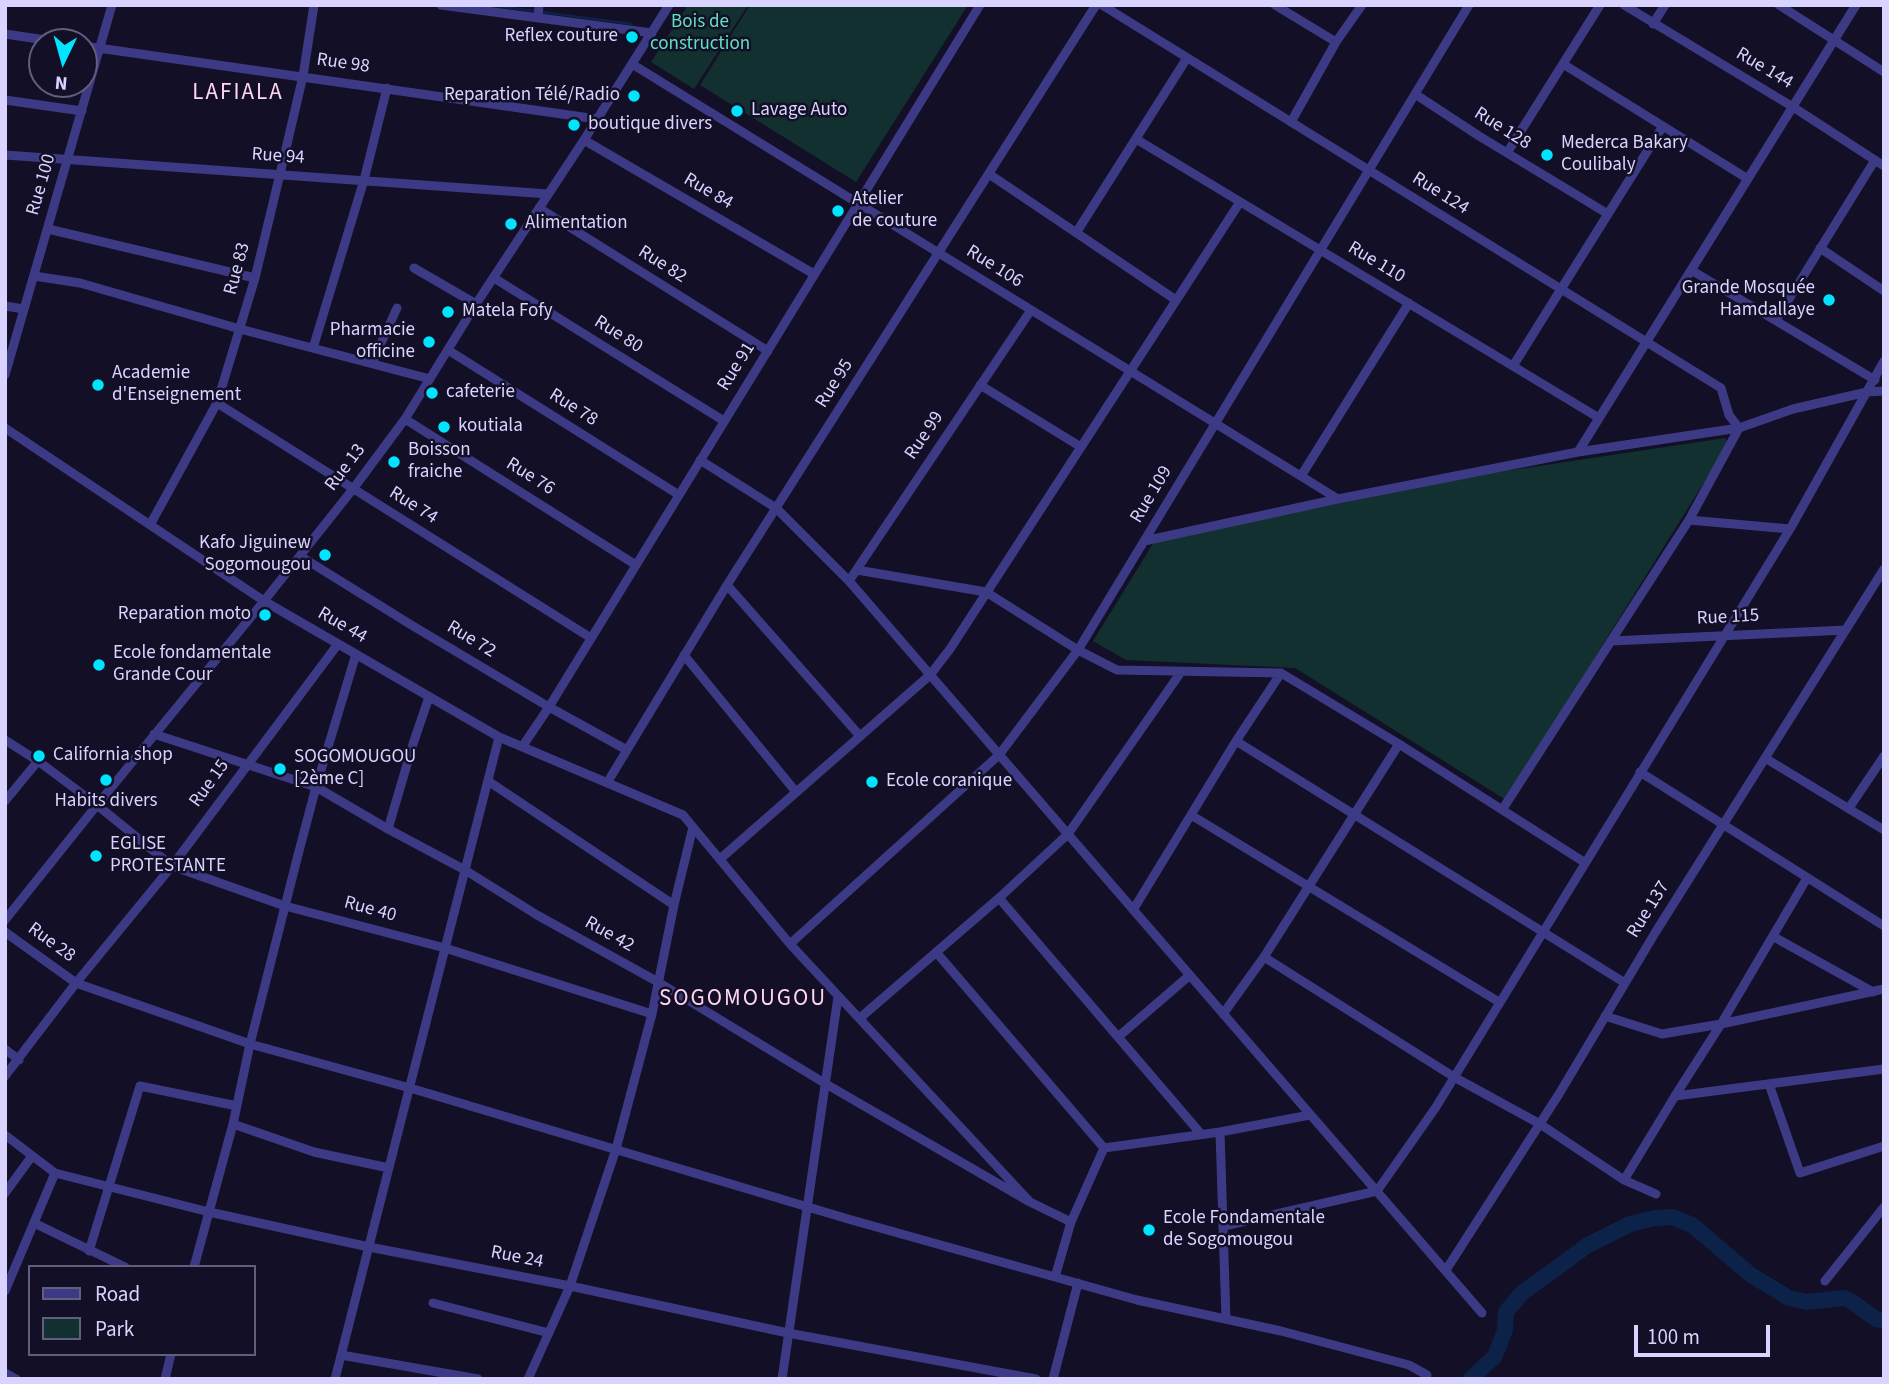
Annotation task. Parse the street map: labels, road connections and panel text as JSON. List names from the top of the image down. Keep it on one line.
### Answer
{"streets":{"street":["Rue 98","Rue 144","Rue 128","Rue 94","Rue 100","Rue 84","Rue 124","Rue 110","Rue 82","Rue 106","Rue 83","Rue 80","Rue 91","Rue 95","Rue 78","Rue 99","Rue 13","Rue 76","Rue 109","Rue 74","Rue 115","Rue 44","Rue 72","Rue 15","Rue 40","Rue 137","Rue 42","Rue 28","Rue 24"]},"crossings":[["Rue 98","Rue 100"],["Rue 98","Rue 83"],["Rue 98","Rue 13"],["Rue 128","Rue 109"],["Rue 94","Rue 100"],["Rue 94","Rue 83"],["Rue 94","Rue 13"],["Rue 84","Rue 91"],["Rue 84","Rue 13"],["Rue 124","Rue 109"],["Rue 110","Rue 109"],["Rue 82","Rue 91"],["Rue 82","Rue 13"],["Rue 106","Rue 91"],["Rue 106","Rue 95"],["Rue 106","Rue 99"],["Rue 106","Rue 13"],["Rue 106","Rue 109"],["Rue 83","Rue 74"],["Rue 83","Rue 44"],["Rue 80","Rue 91"],["Rue 80","Rue 13"],["Rue 91","Rue 78"],["Rue 91","Rue 76"],["Rue 91","Rue 74"],["Rue 91","Rue 44"],["Rue 91","Rue 72"],["Rue 95","Rue 44"],["Rue 95","Rue 72"],["Rue 78","Rue 13"],["Rue 13","Rue 76"],["Rue 13","Rue 74"],["Rue 13","Rue 44"],["Rue 13","Rue 72"],["Rue 13","Rue 40"],["Rue 13","Rue 42"],["Rue 109","Rue 42"],["Rue 115","Rue 137"],["Rue 44","Rue 15"],["Rue 44","Rue 42"],["Rue 15","Rue 40"],["Rue 15","Rue 42"],["Rue 15","Rue 28"]],"districts":["LAFIALA","SOGOMOUGOU"],"parks":["Bois de construction"],"places":["Reflex couture","Reparation Télé/Radio","Lavage Auto","boutique divers","Mederca Bakary Coulibaly","Atelier de couture","Alimentation","Grande Mosquée Hamdallaye","Matela Fofy","Pharmacie officine","Academie d'Enseignement","cafeterie","koutiala","Boisson fraiche","Kafo Jiguinew Sogomougou","Reparation moto","Ecole fondamentale Grande Cour","California shop","SOGOMOUGOU [2ème C]","Habits divers","Ecole coranique","EGLISE PROTESTANTE","Ecole Fondamentale de Sogomougou"],"legend":["Road","Park"],"scale_bar":"100 m","north":"bottom"}
